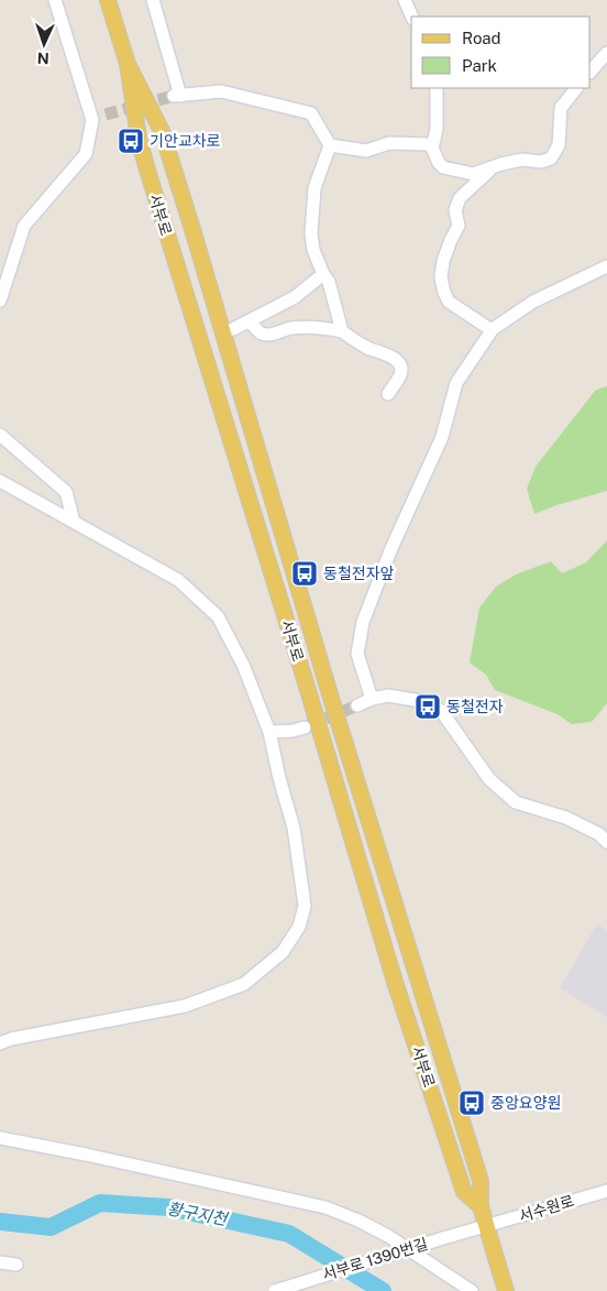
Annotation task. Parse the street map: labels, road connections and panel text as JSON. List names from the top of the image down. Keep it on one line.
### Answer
{"streets":{"main road":["서부로"],"street":["서수원로","서부로 1390번길"]},"crossings":[["서부로","서수원로"],["서수원로","서부로 1390번길"]],"water":["황구지천"],"places":{"bus stop":["기안교차로","동철전자앞","동철전자","중앙요양원"]},"legend":["Road","Park"],"north":"bottom"}
